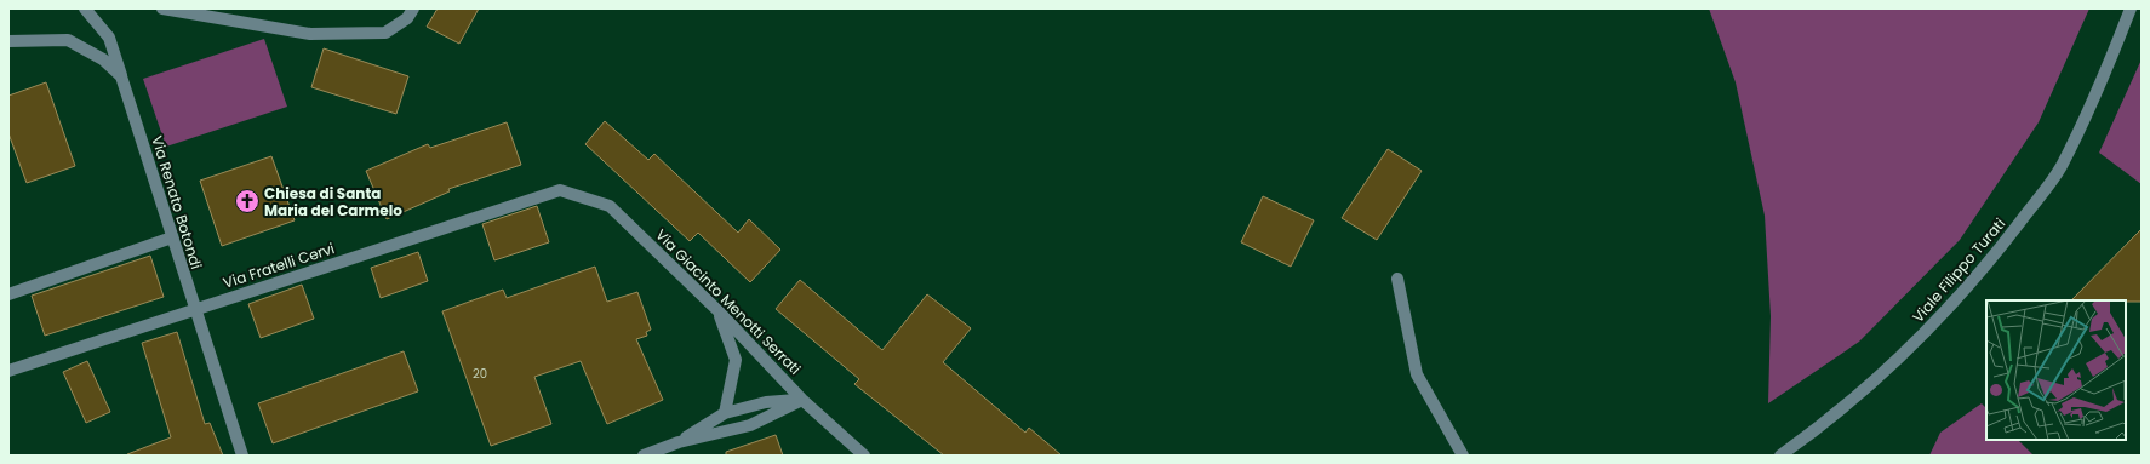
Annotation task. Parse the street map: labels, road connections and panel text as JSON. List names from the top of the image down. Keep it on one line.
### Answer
{"streets":{"street":["Via Renato Botondi","Via Fratelli Cervi","Viale Filippo Turati","Via Giacinto Menotti Serrati"]},"crossings":[["Via Renato Botondi","Via Fratelli Cervi"],["Via Fratelli Cervi","Via Giacinto Menotti Serrati"]],"places":{"church":["Chiesa di Santa Maria del Carmelo"]},"house_numbers":["20"]}
